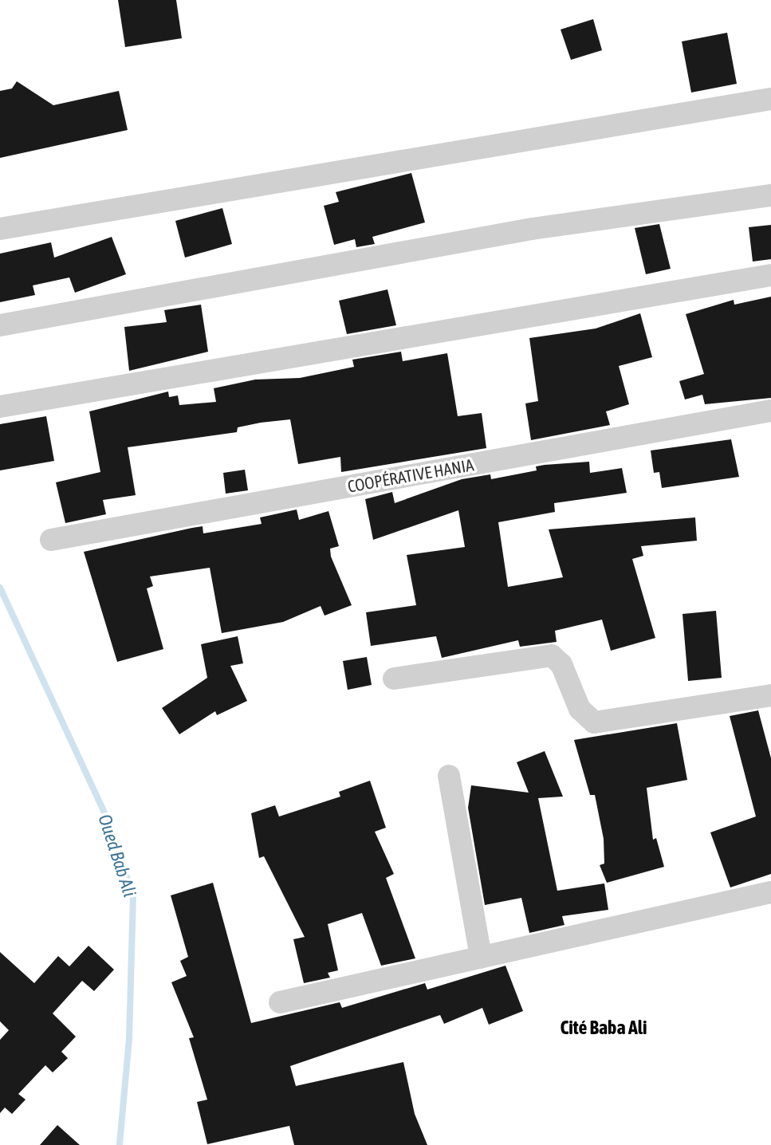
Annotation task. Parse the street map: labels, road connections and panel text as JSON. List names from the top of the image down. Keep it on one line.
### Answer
{"streets":{"street":["COOPÉRATIVE HANIA"]},"districts":["Cité Baba Ali"],"water":["Oued Bab Ali"]}
